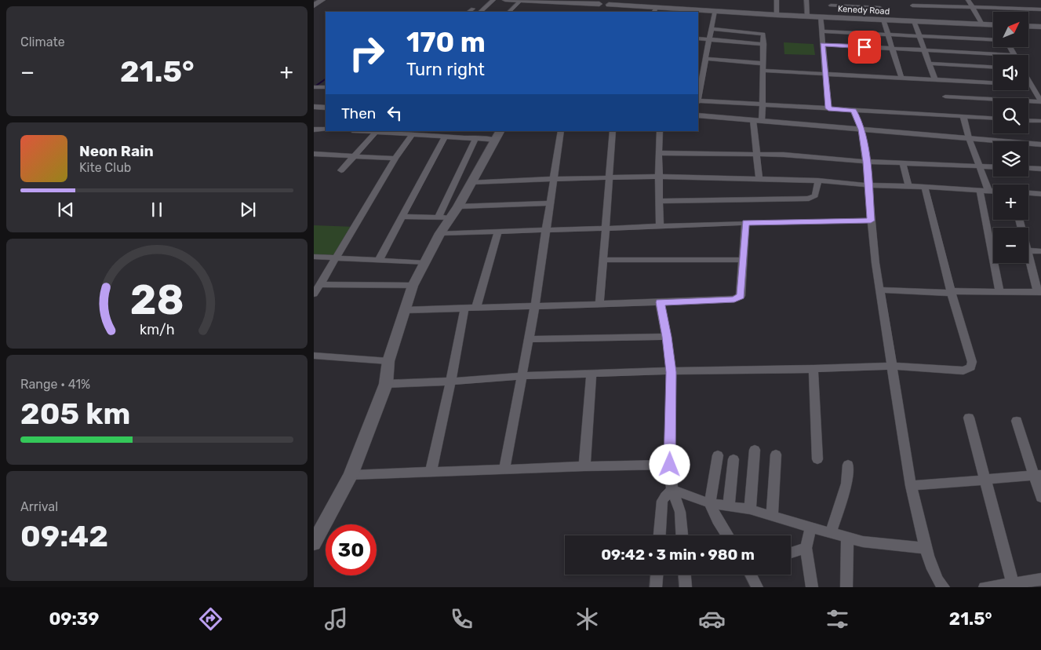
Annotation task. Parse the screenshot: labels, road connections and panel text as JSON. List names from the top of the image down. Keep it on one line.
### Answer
{"streets":{"main road":["Kenedy Road"]},"north":"top right","page":{"tile":["Climate",["Range · 41%","205 km"],["Arrival","09:42"]],"map_buttons":["+","−"],"turn":["170 m","Turn right"],"heat":["−","21.5°","+"],"then":"Then","song":["Neon Rain","Kite Club"],"limit":"30","trip":"09:42 · 3 min · 980 m","tabs":["09:39","21.5°"],"gauge":["28","km/h"]}}
